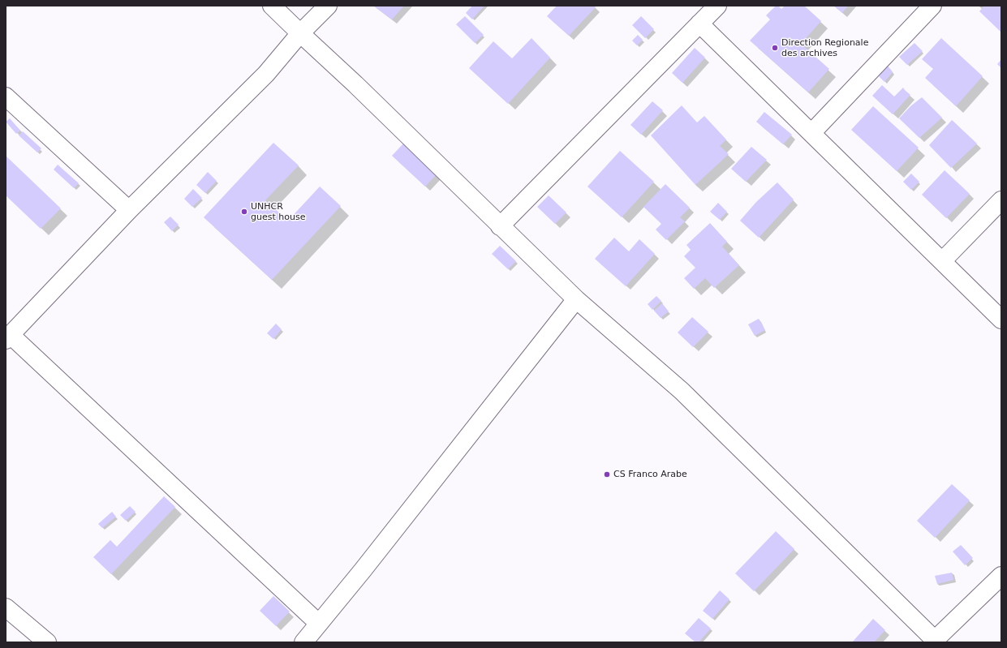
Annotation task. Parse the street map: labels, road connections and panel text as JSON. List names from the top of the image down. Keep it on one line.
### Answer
{"places":["Direction Regionale des archives","UNHCR guest house","CS Franco Arabe"]}
